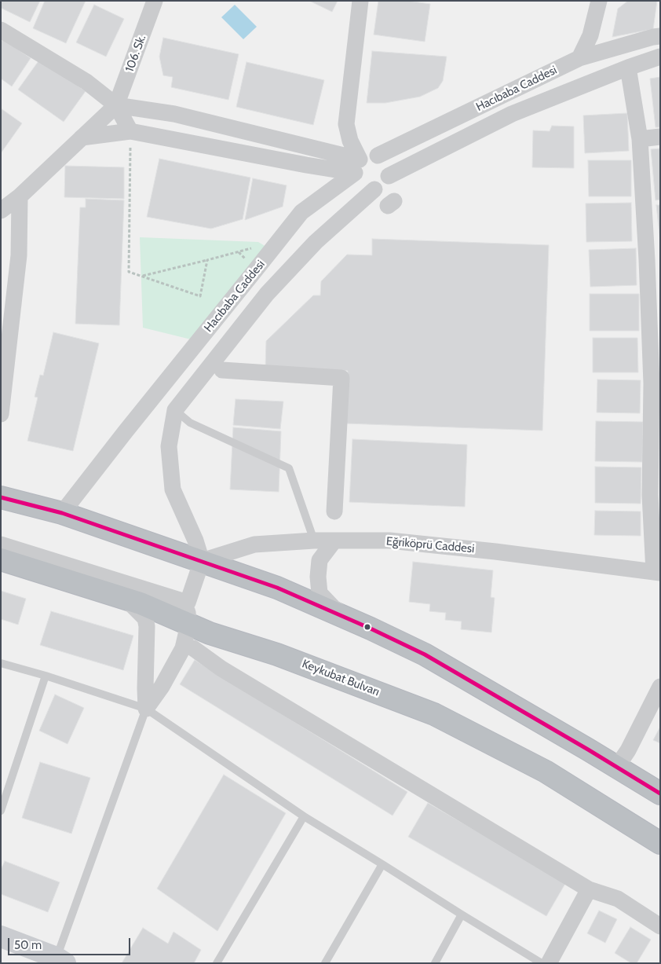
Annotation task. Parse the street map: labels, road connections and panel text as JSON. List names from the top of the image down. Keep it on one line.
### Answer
{"streets":{"highway":["Keykubat Bulvarı"],"street":["106. Sk.","Hacıbaba Caddesi","Eğriköprü Caddesi"]},"scale_bar":"50 m"}
